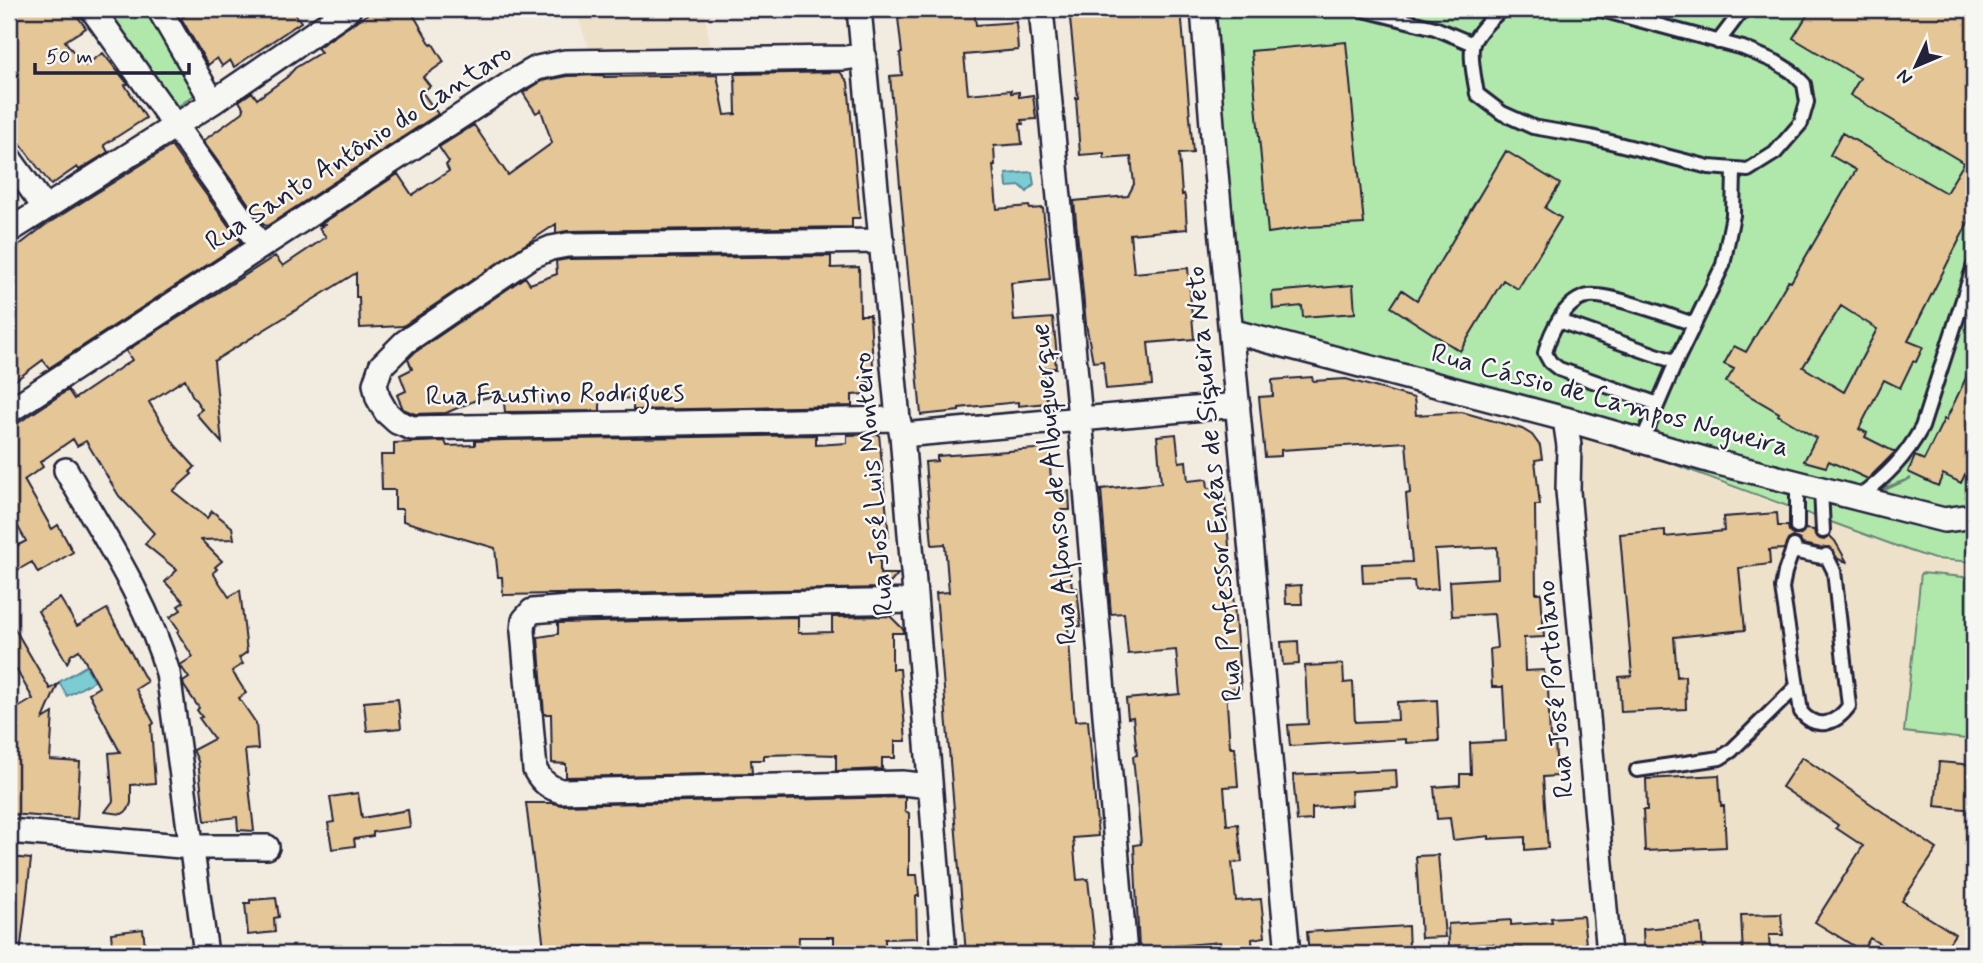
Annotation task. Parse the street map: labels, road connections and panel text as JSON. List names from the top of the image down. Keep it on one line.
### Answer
{"streets":{"street":["Rua Santo Antônio do Cantaro","Rua Faustino Rodrigues","Rua Cássio de Campos Nogueira","Rua José Luis Monteiro","Rua Alfonso de Albuquerque","Rua Professor Enéas de Siqueira Neto","Rua José Portolano"]},"crossings":[["Rua Santo Antônio do Cantaro","Rua José Luis Monteiro"],["Rua Faustino Rodrigues","Rua José Luis Monteiro"],["Rua Faustino Rodrigues","Rua Alfonso de Albuquerque"],["Rua Faustino Rodrigues","Rua Professor Enéas de Siqueira Neto"],["Rua Cássio de Campos Nogueira","Rua Professor Enéas de Siqueira Neto"],["Rua Cássio de Campos Nogueira","Rua José Portolano"]],"scale_bar":"50 m","north":"bottom left"}
